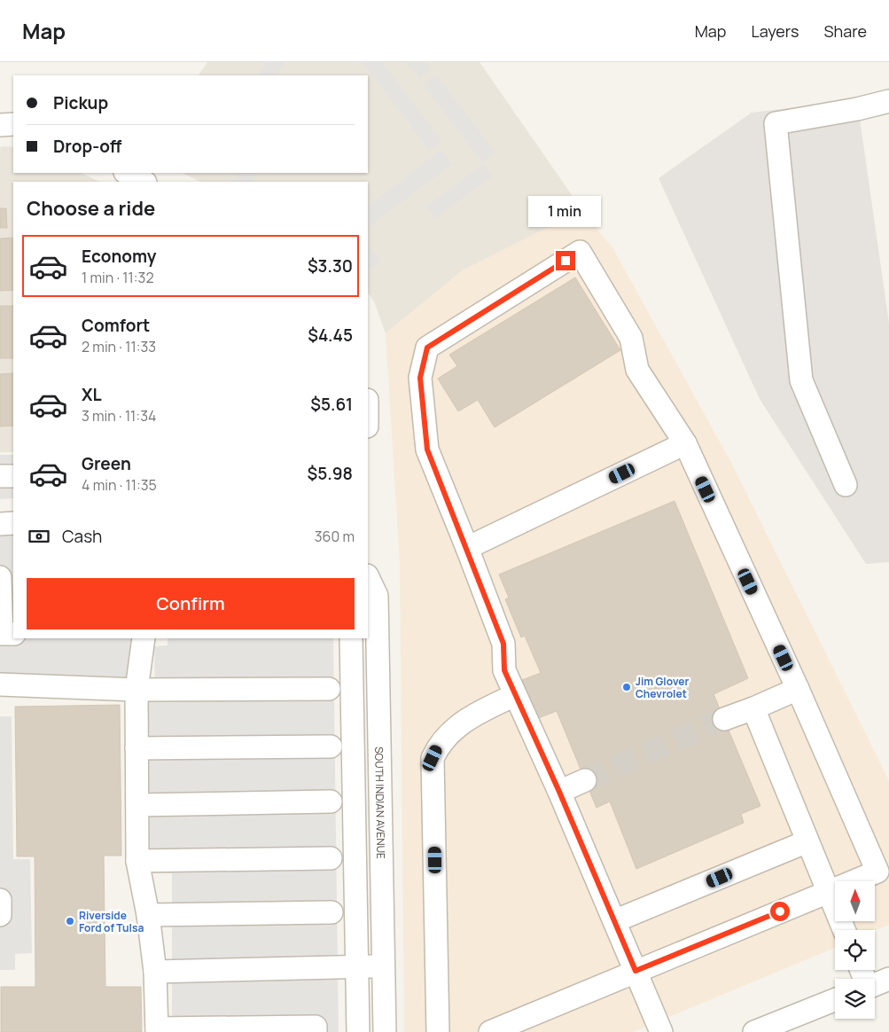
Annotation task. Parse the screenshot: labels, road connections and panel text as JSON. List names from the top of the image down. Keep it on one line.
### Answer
{"streets":{"street":["SOUTH INDIAN AVENUE"]},"places":["Jim Glover Chevrolet","Riverside Ford of Tulsa"],"north":"top","page":{"header":"Map","nav":["Map","Layers","Share"],"banner":["Pickup","Drop-off"],"heading":"Choose a ride","bubble":"1 min","list":[{"name":"Economy","note":"1 min · 11:32","value":"$3.30"},{"name":"Comfort","note":"2 min · 11:33","value":"$4.45"},{"name":"XL","note":"3 min · 11:34","value":"$5.61"},{"name":"Green","note":"4 min · 11:35","value":"$5.98"}],"pay":["Cash","360 m"],"buttons":"Confirm"}}
